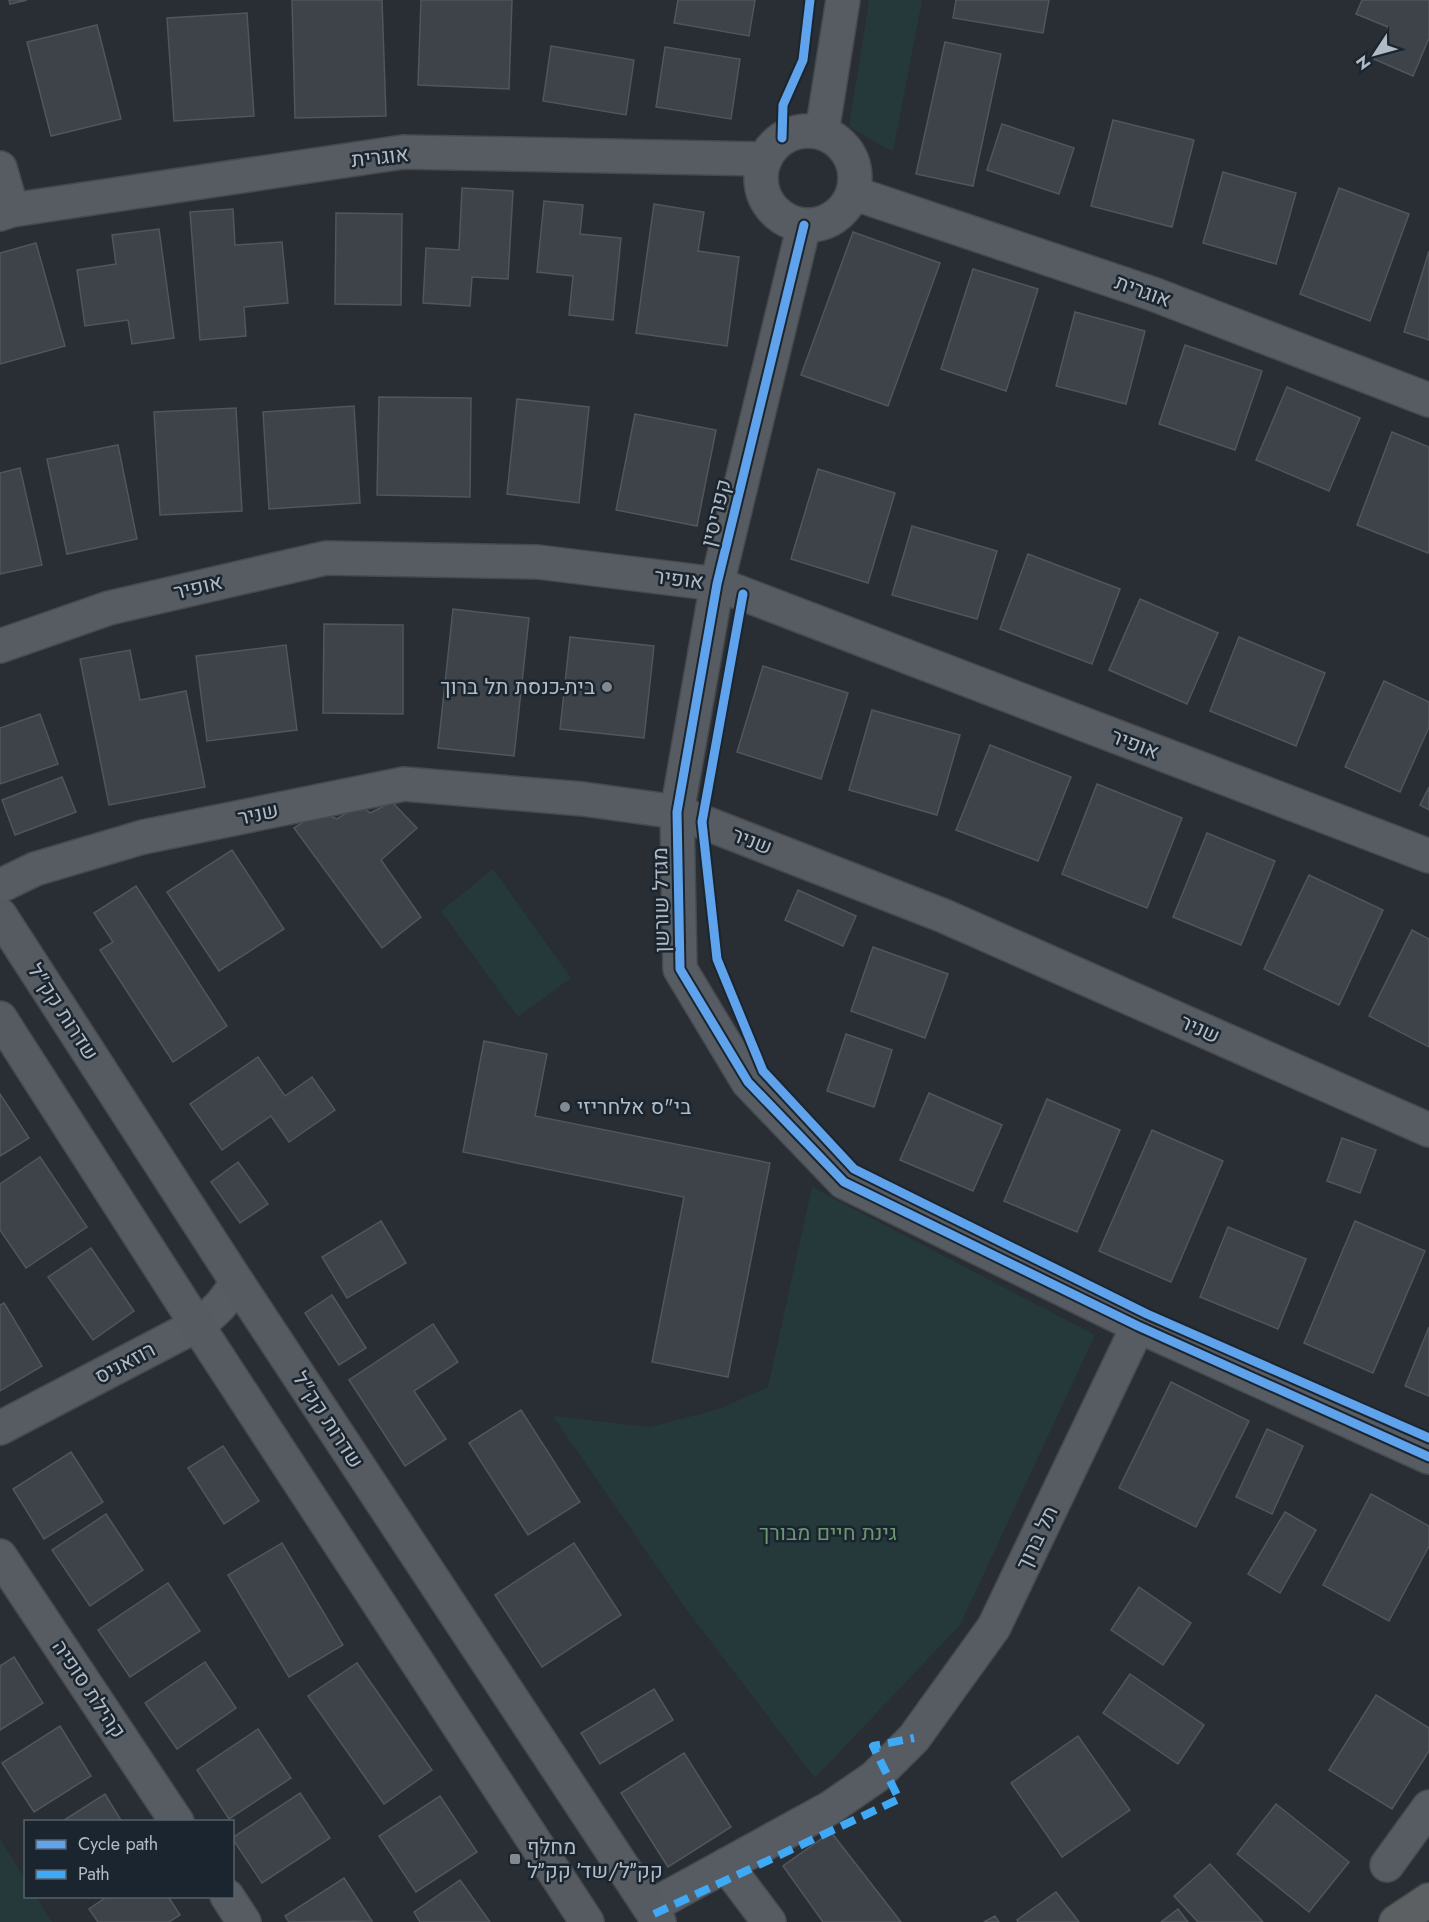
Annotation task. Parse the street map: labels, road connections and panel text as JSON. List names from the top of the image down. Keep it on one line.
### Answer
{"streets":{"main road":["שדרות קק\"ל"],"street":["אוגרית","קפריסין","אופיר","שניר","מגדל שורשן","רוזאניס","תל ברוך","קהילת סופיה"]},"crossings":[["אוגרית","קפריסין"],["קפריסין","אופיר"],["קפריסין","שניר"],["קפריסין","מגדל שורשן"],["שניר","מגדל שורשן"],["מגדל שורשן","תל ברוך"],["שדרות קק\"ל","רוזאניס"],["שדרות קק\"ל","תל ברוך"]],"parks":["גינת חיים מבורך"],"places":{"other":["בית-כנסת תל ברוך","בי\"ס אלחריזי"],"transit":["מחלף קק״ל/שד׳ קק״ל"]},"legend":["Cycle path","Path"],"north":"bottom left"}
